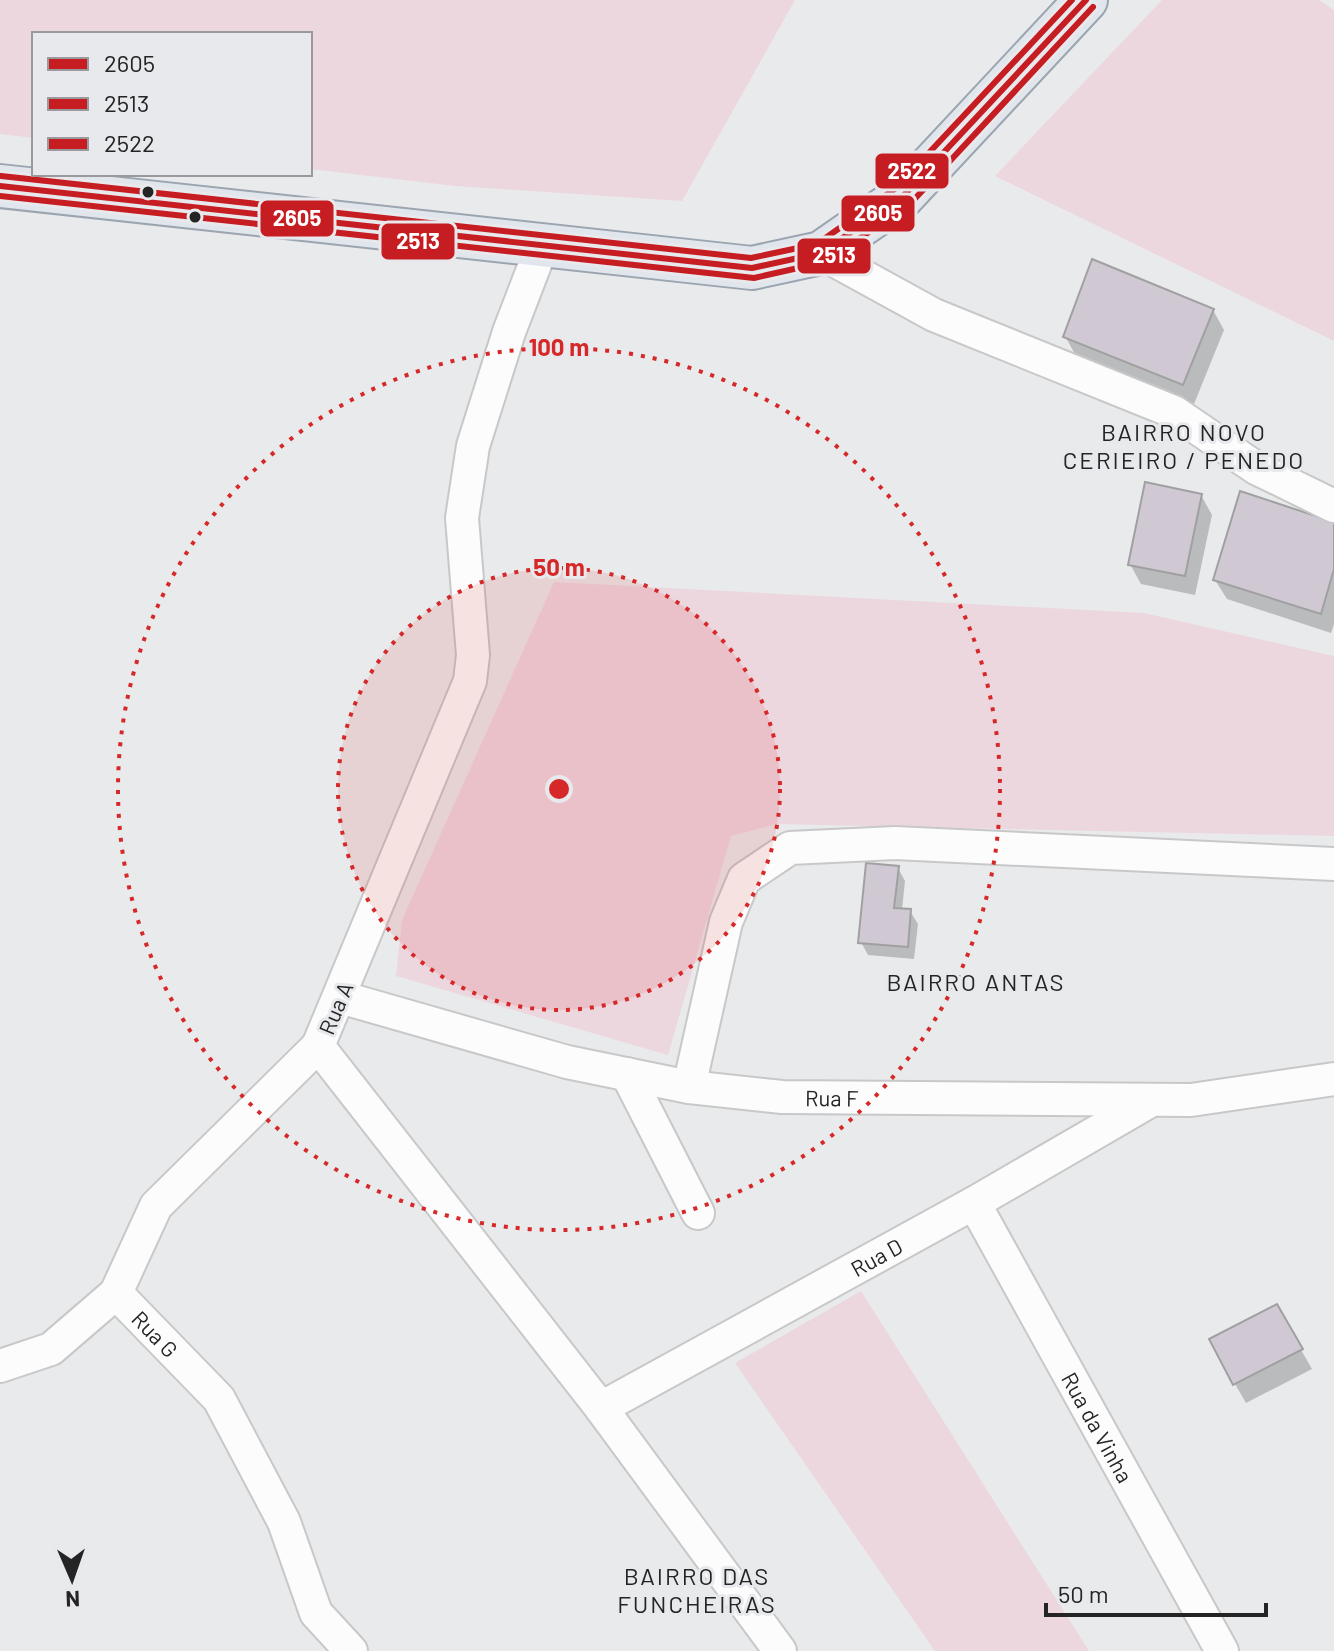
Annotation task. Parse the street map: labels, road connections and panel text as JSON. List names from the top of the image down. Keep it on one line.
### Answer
{"streets":{"street":["Rua A","Rua F","Rua D","Rua G","Rua da Vinha"]},"crossings":[["Rua A","Rua F"],["Rua A","Rua D"],["Rua A","Rua G"],["Rua F","Rua D"],["Rua D","Rua da Vinha"]],"districts":["BAIRRO NOVO CERIEIRO / PENEDO","BAIRRO ANTAS","BAIRRO DAS FUNCHEIRAS"],"lines":["transit line 2605","transit line 2522","transit line 2513"],"legend":["2605","2513","2522"],"scale_bar":"50 m","north":"bottom","rings":["100 m","50 m"]}
